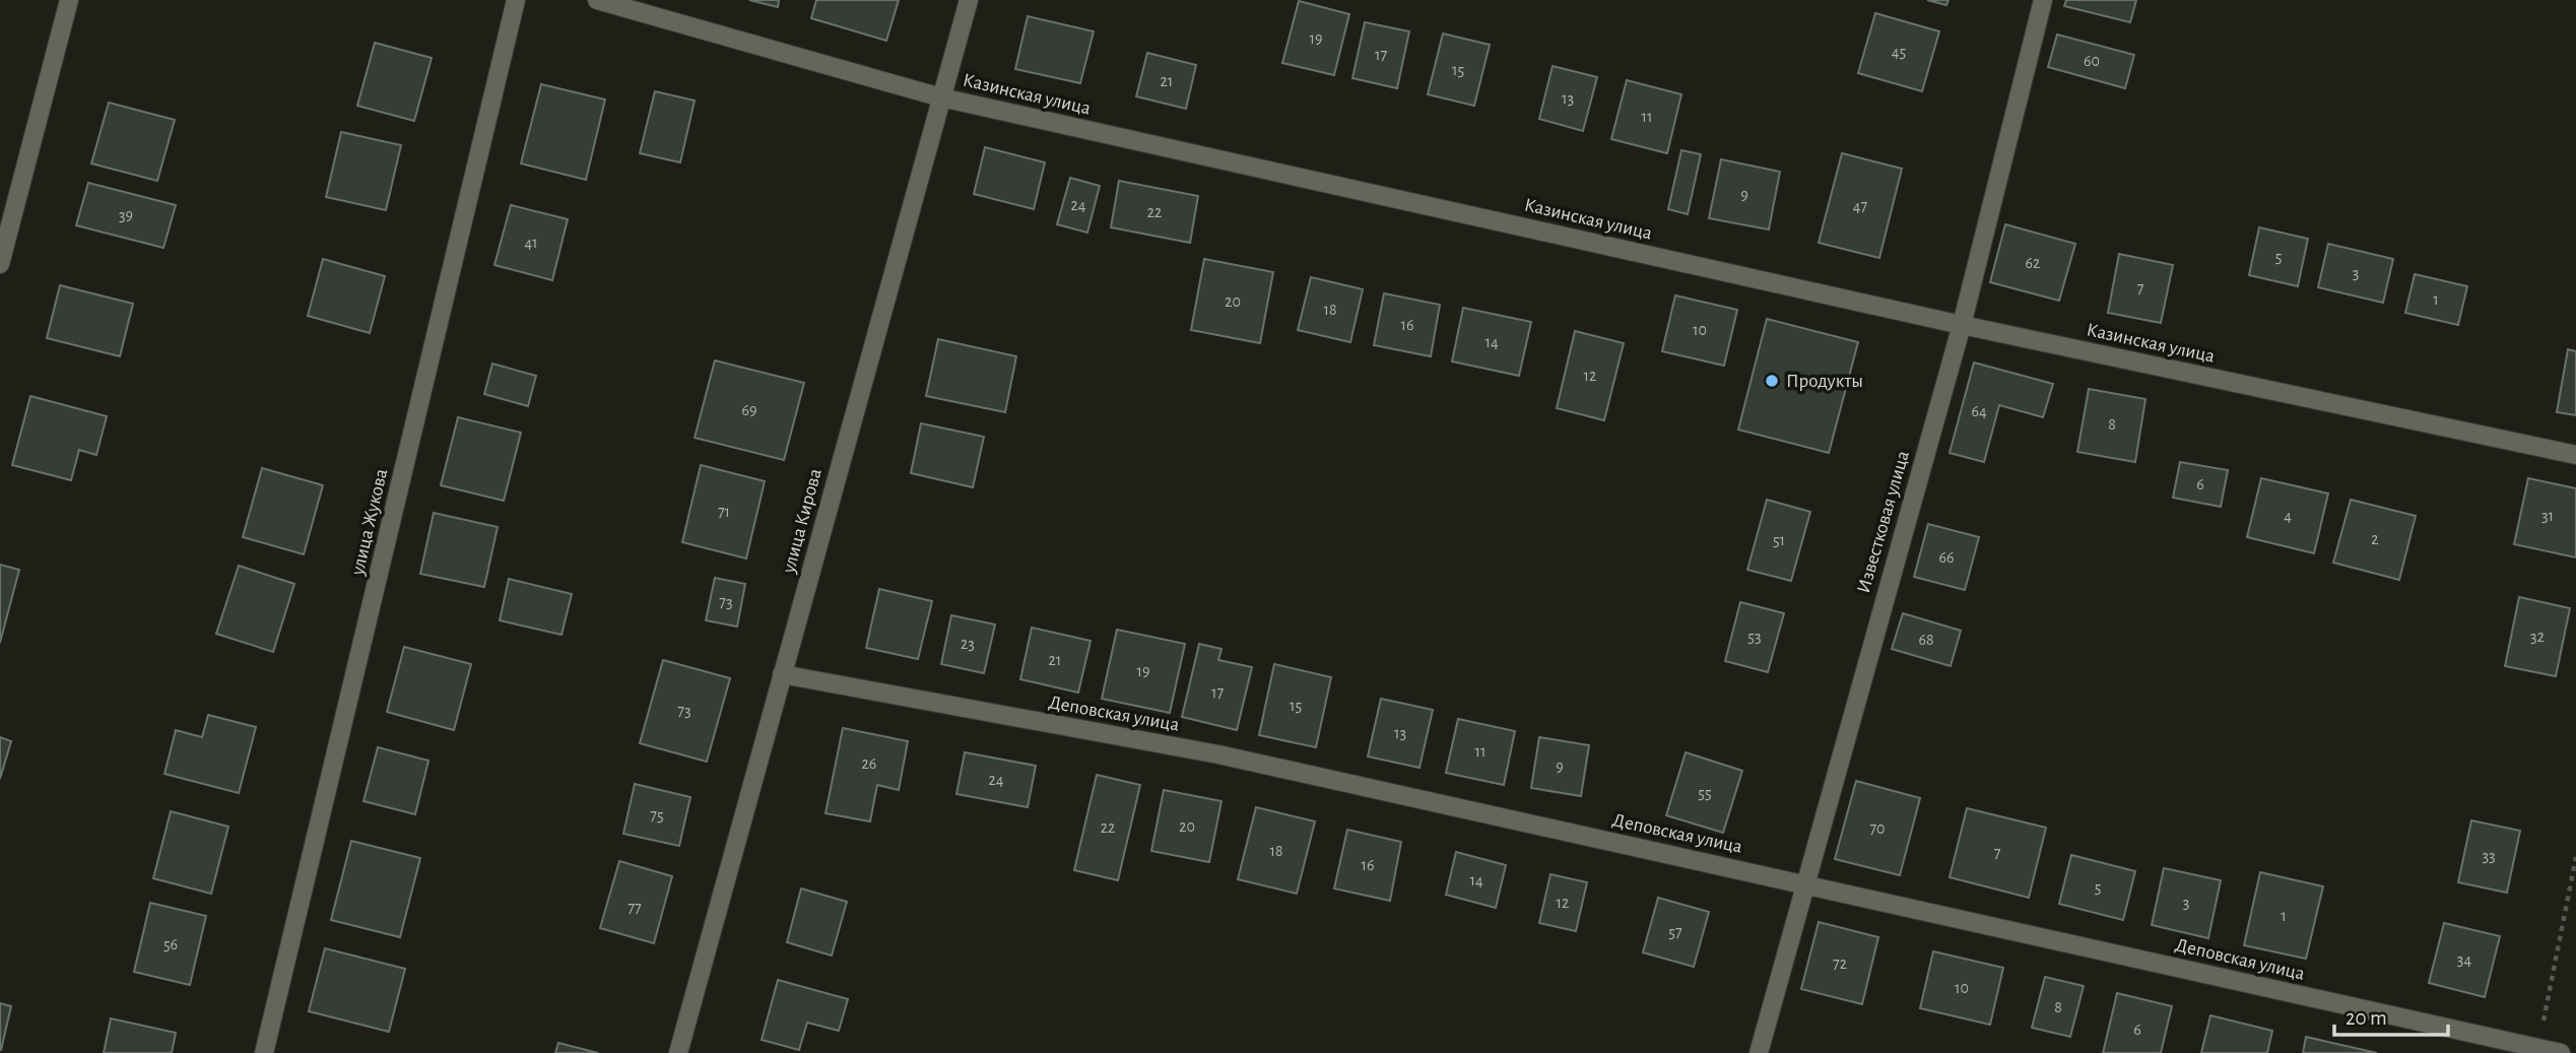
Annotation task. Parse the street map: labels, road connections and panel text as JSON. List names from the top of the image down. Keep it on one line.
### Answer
{"streets":{"street":["Казинская улица","улица Кирова","улица Жукова","Известковая улица","Деповская улица"]},"crossings":[["Казинская улица","улица Кирова"],["Казинская улица","Известковая улица"],["улица Кирова","Деповская улица"],["Известковая улица","Деповская улица"]],"places":["Продукты"],"house_numbers":["19","45","17","60","15","21","13","11","9","24","47","22","39","41","5","62","3","7","1","20","18","16","10","14","12","69","64","8","6","71","4","31","2","51","66","73","53","32","68","23","21","19","17","15","73","13","11","26","9","24","55","75","20","22","70","18","7","33","16","14","5","12","3","77","1","57","56","34","72","10","8","6"],"scale_bar":"20 m"}
